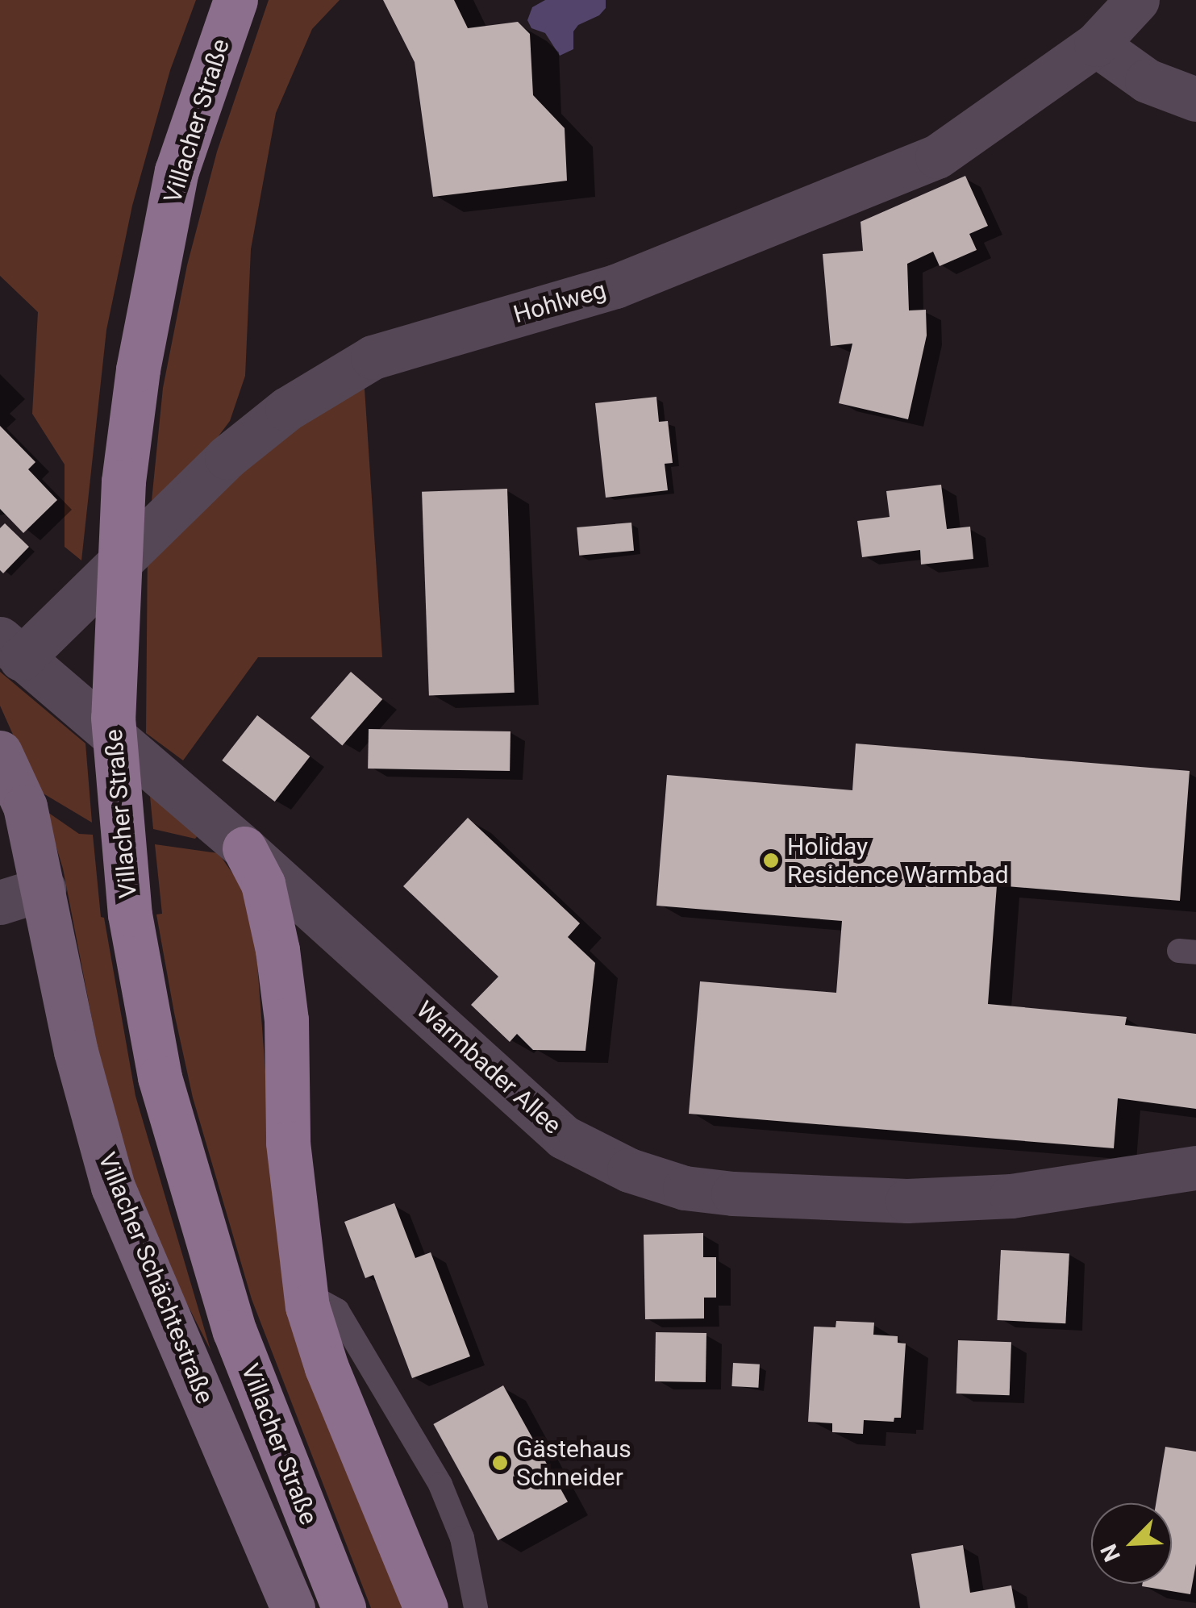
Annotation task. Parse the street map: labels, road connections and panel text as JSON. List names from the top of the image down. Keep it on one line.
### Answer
{"streets":{"main road":["Villacher Straße"],"street":["Hohlweg","Warmbader Allee","Villacher Schächtestraße"]},"crossings":[["Hohlweg","Warmbader Allee"]],"places":["Holiday Residence Warmbad","Gästehaus Schneider"],"north":"bottom left"}
